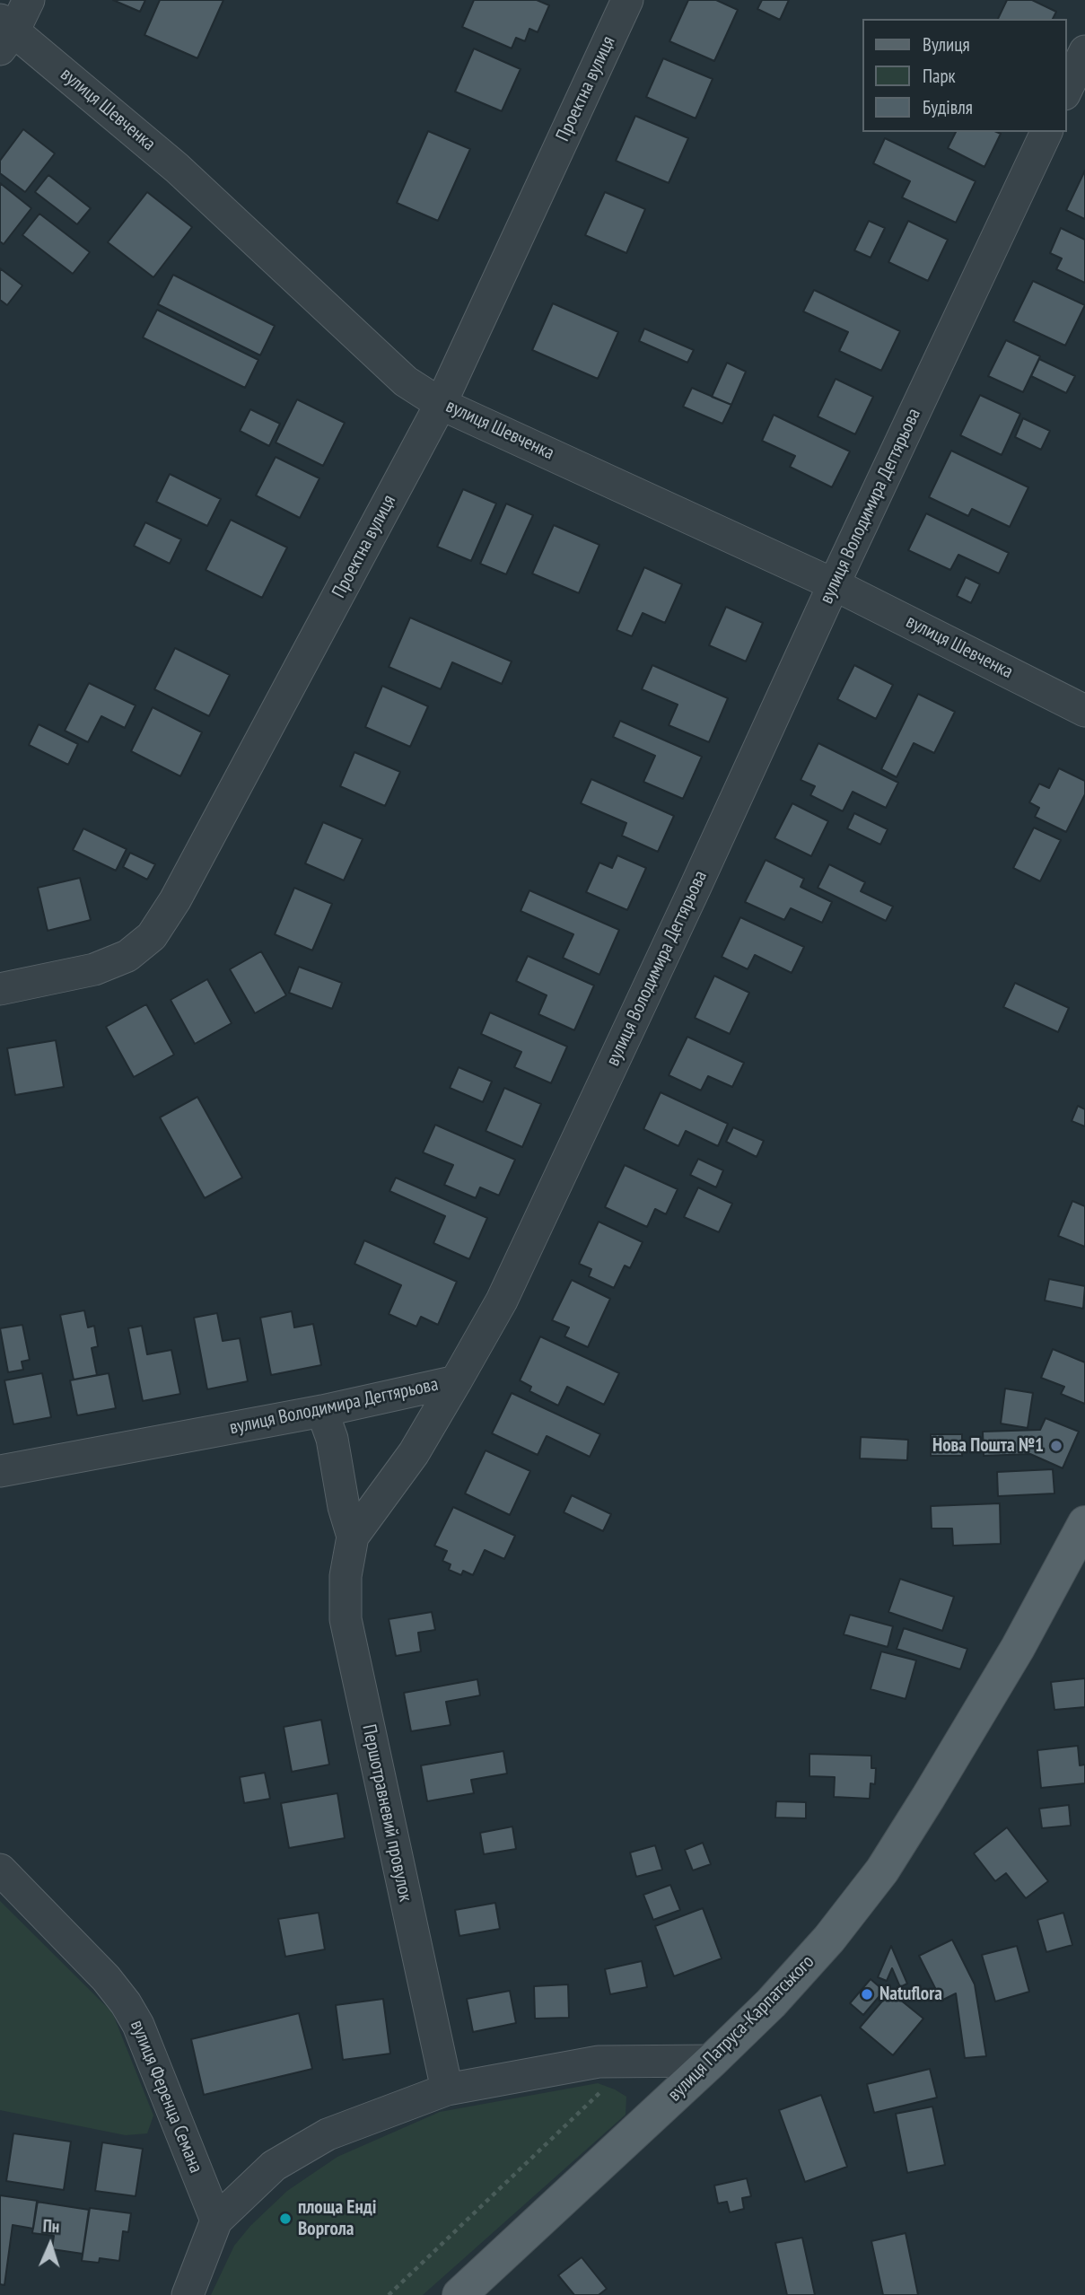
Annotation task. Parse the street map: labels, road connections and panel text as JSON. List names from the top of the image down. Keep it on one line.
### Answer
{"streets":{"main road":["вулиця Патруса-Карпатського"],"street":["Проектна вулиця","вулиця Шевченка","вулиця Володимира Дегтярьова","Першотравневий провулок","вулиця Ференца Семана"]},"crossings":[["Проектна вулиця","вулиця Шевченка"],["вулиця Шевченка","вулиця Володимира Дегтярьова"],["вулиця Володимира Дегтярьова","Першотравневий провулок"]],"places":["Нова Пошта №1","Natuflora","площа Енді Воргола"],"legend":["Вулиця","Парк","Будівля"],"north":"top"}
